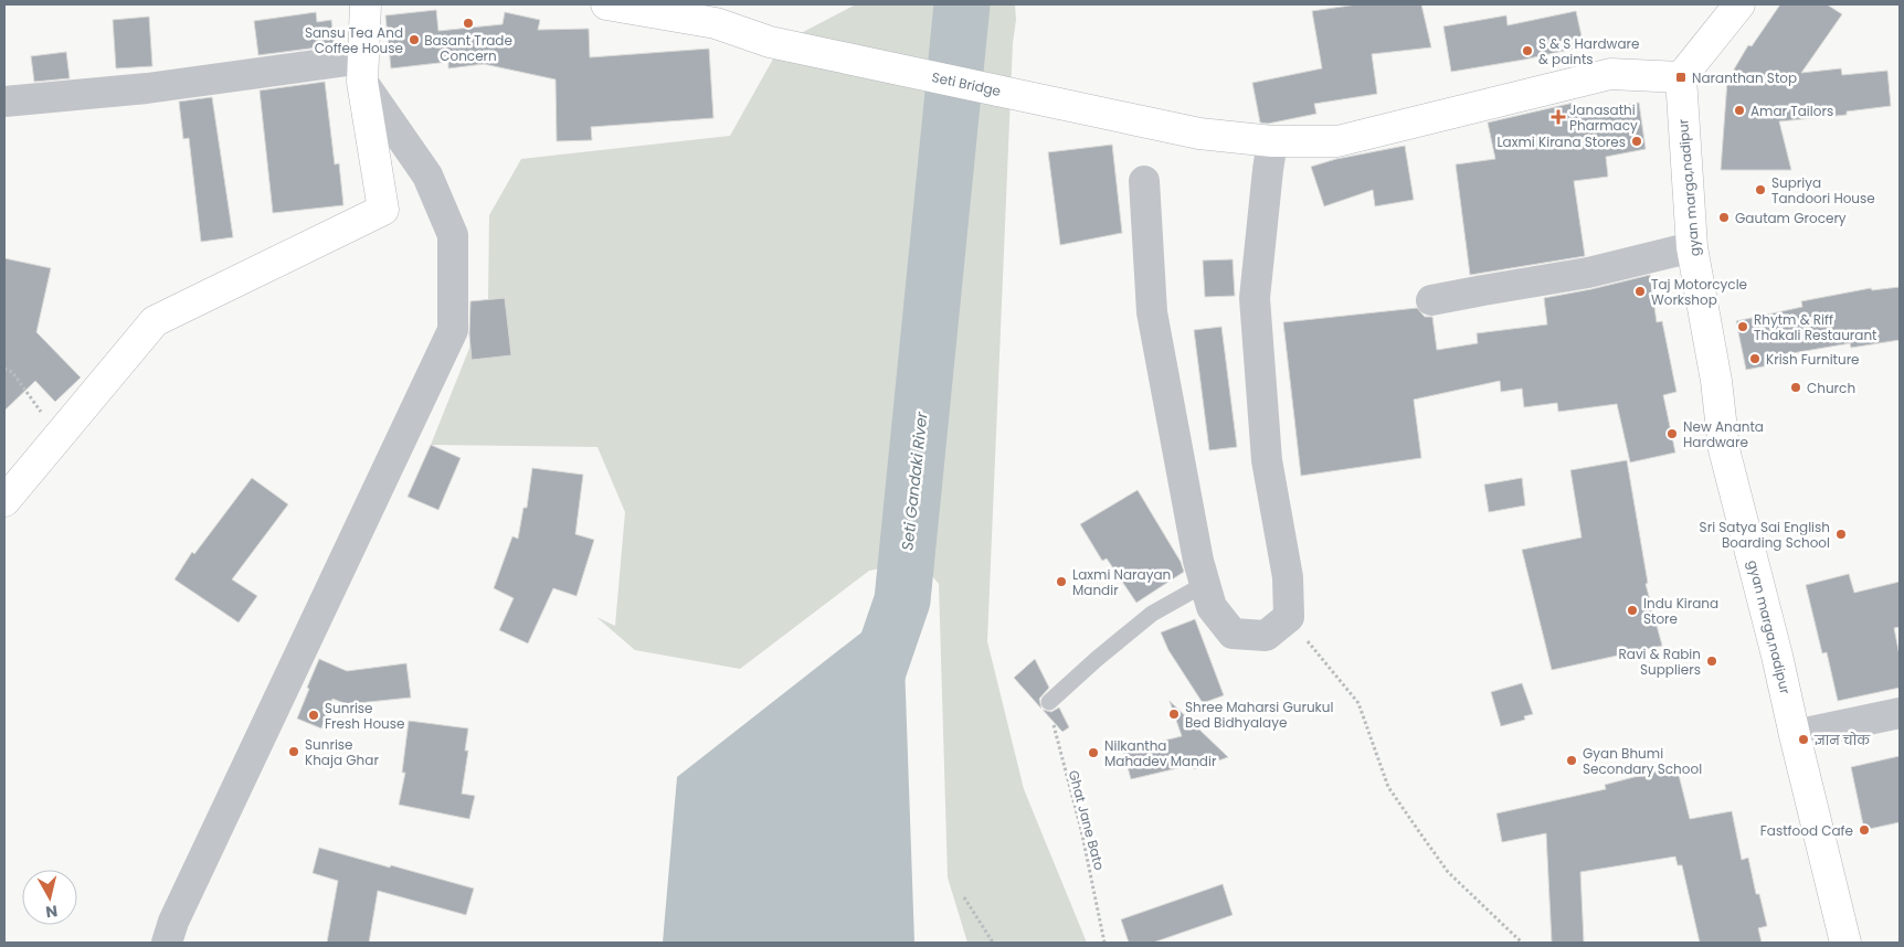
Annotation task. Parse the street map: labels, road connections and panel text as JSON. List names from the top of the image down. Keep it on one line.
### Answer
{"streets":{"main road":["Seti Bridge","gyan marga,nadipur"],"path":["Ghat Jane Bato"]},"crossings":[["Seti Bridge","gyan marga,nadipur"]],"water":["Seti Gandaki River"],"places":{"other":["Basant Trade Concern","Sansu Tea And Coffee House","S & S Hardware & paints","Amar Tailors","Laxmi Kirana Stores","Supriya Tandoori House","Gautam Grocery","Taj Motorcycle Workshop","Rhytm & Riff Thakali Restaurant","Krish Furniture","Church","New Ananta Hardware","Sri Satya Sai English Boarding School","Laxmi Narayan Mandir","Indu Kirana Store","Ravi & Rabin Suppliers","Shree Maharsi Gurukul Bed Bidhyalaye","Sunrise Fresh House","ज्ञान चोक","Sunrise Khaja Ghar","Nilkantha Mahadev Mandir","Gyan Bhumi Secondary School","Fastfood Cafe"],"transit":["Naranthan Stop"],"health":["Janasathi Pharmacy"]},"north":"bottom"}
